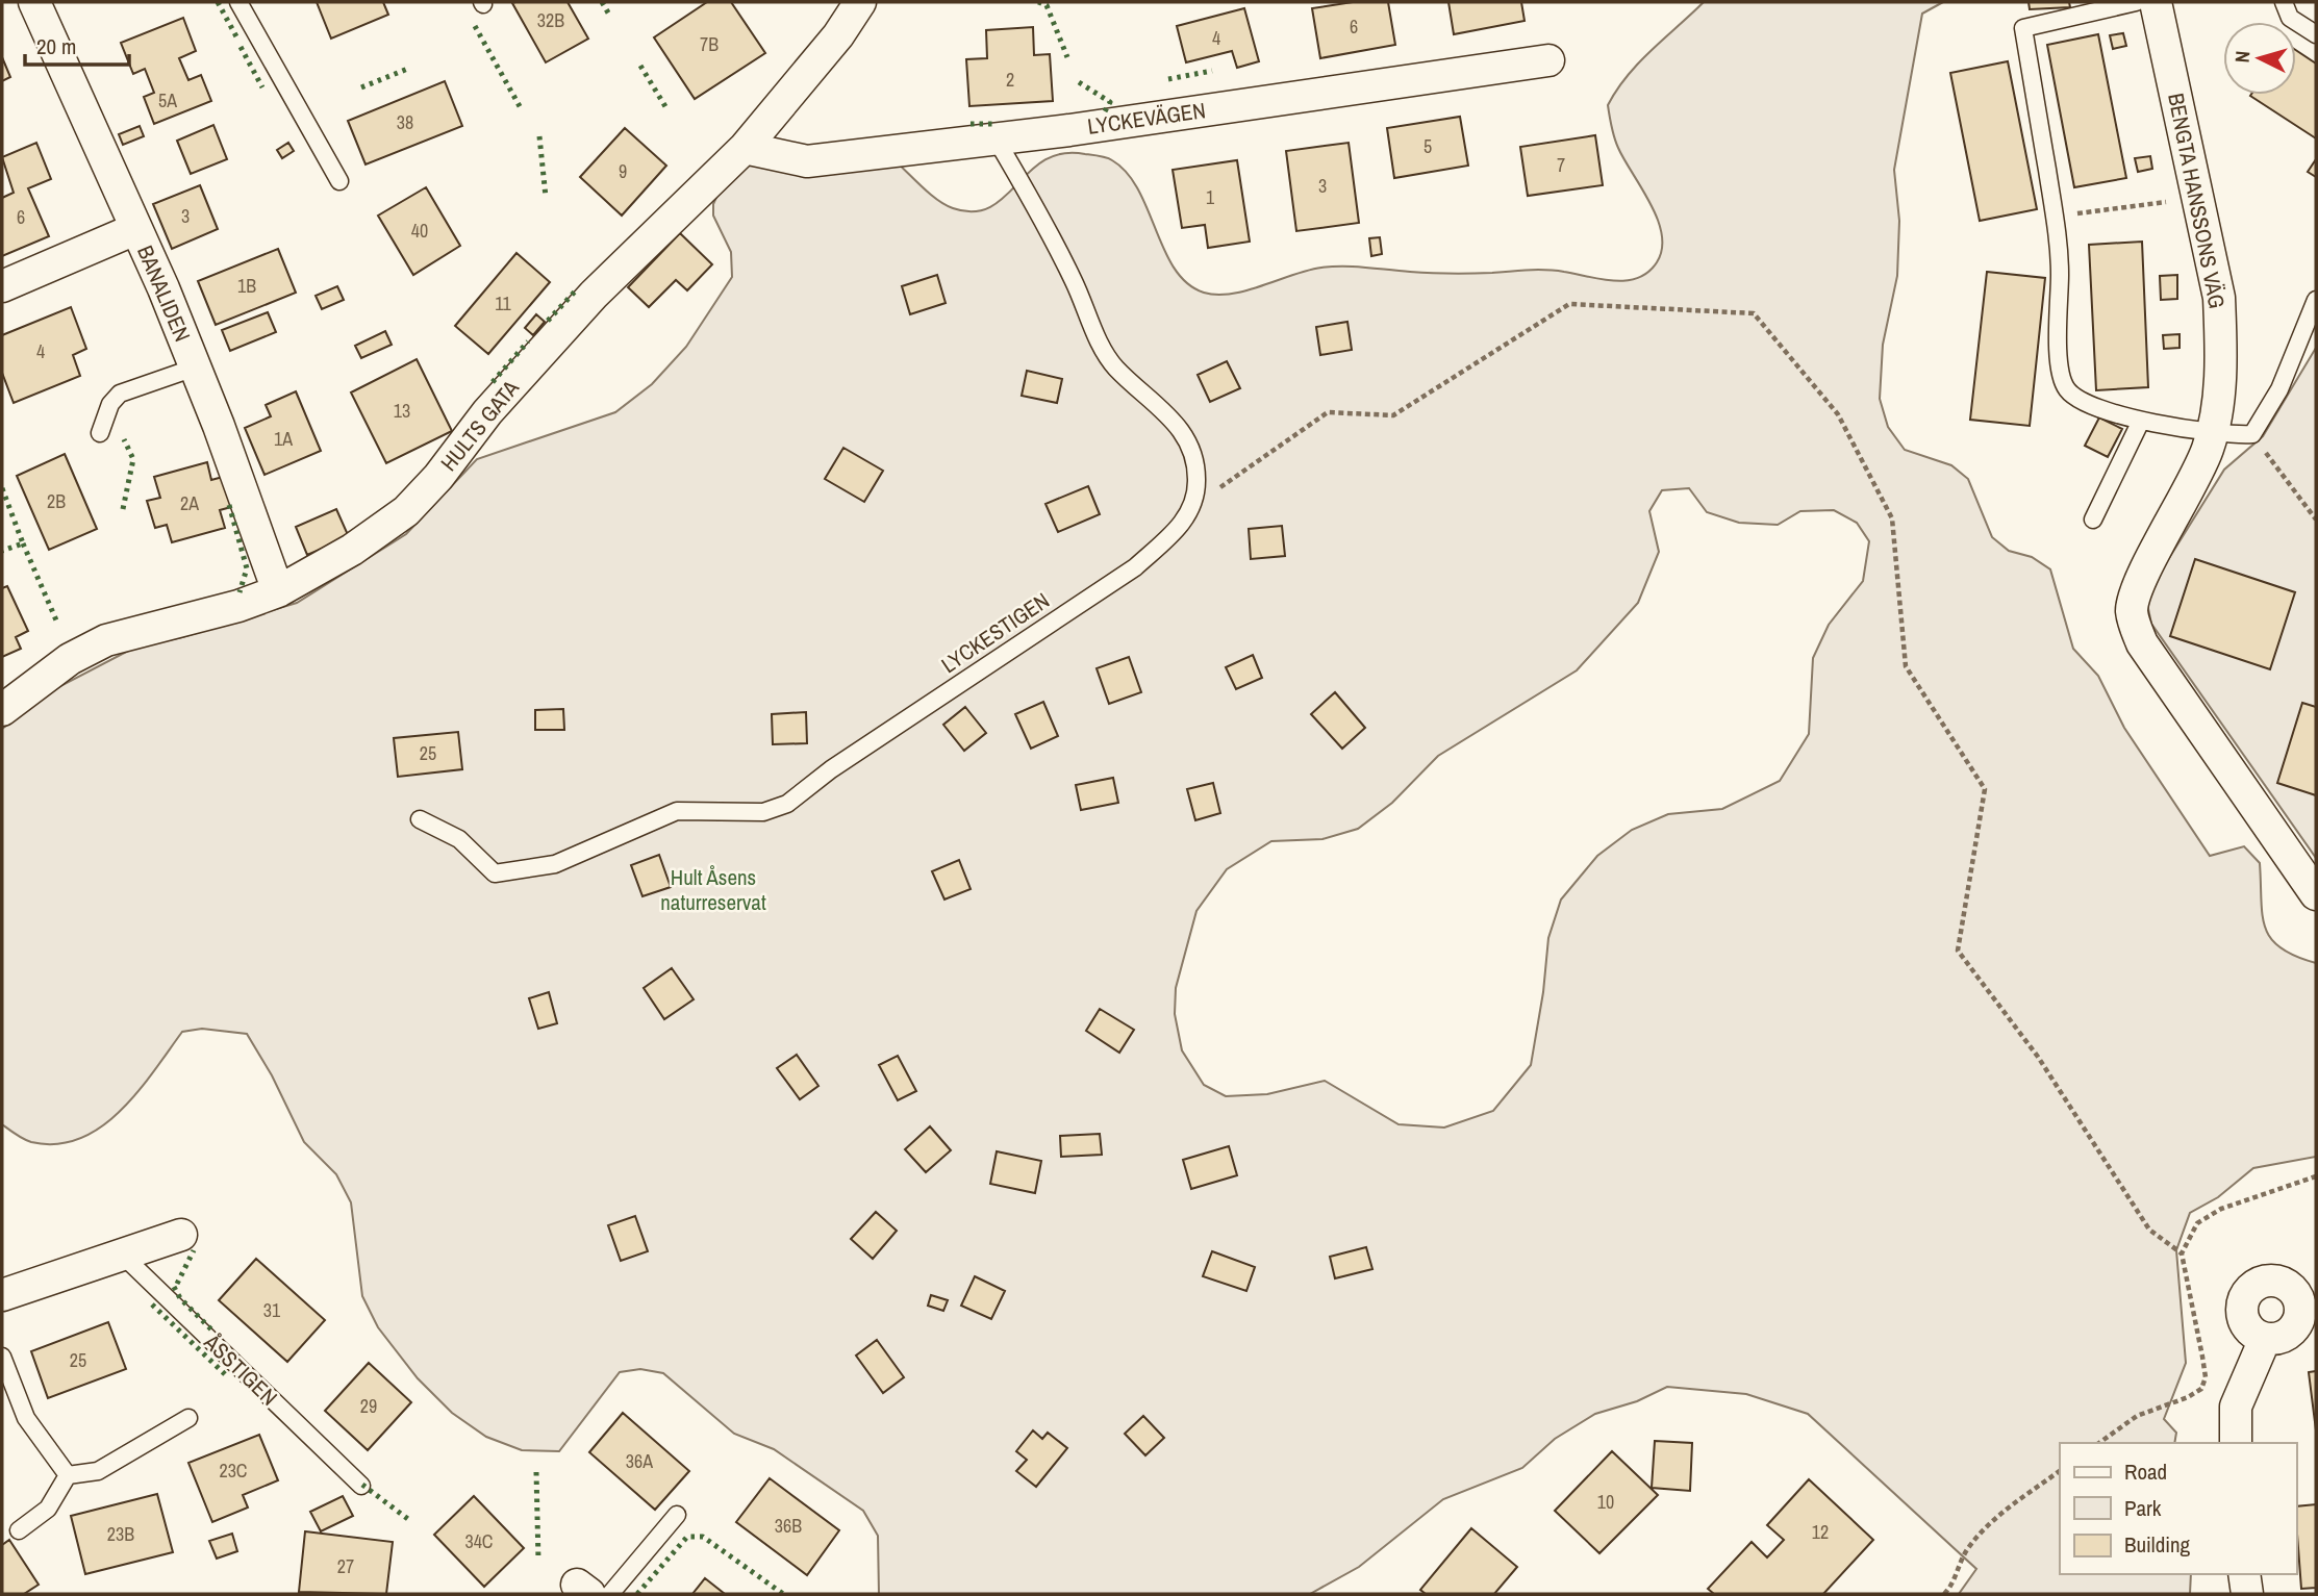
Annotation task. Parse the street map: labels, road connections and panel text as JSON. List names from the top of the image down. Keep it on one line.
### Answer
{"streets":{"street":["LYCKEVÄGEN","BENGTA HANSSONS VÄG","BANALIDEN","HULTS GATA"],"lane":["LYCKESTIGEN","ÅSSTIGEN"]},"crossings":[["LYCKEVÄGEN","HULTS GATA"],["BANALIDEN","HULTS GATA"]],"parks":["Hult Åsens naturreservat"],"house_numbers":["32B","6","4","7B","2","5A","38","5","7","9","3","1","3","6","40","1B","11","4","13","1A","2B","2A","25","31","25","29","36A","23C","10","36B","12","23B","34C","27"],"legend":["Road","Park","Building"],"scale_bar":"20 m","north":"left"}
